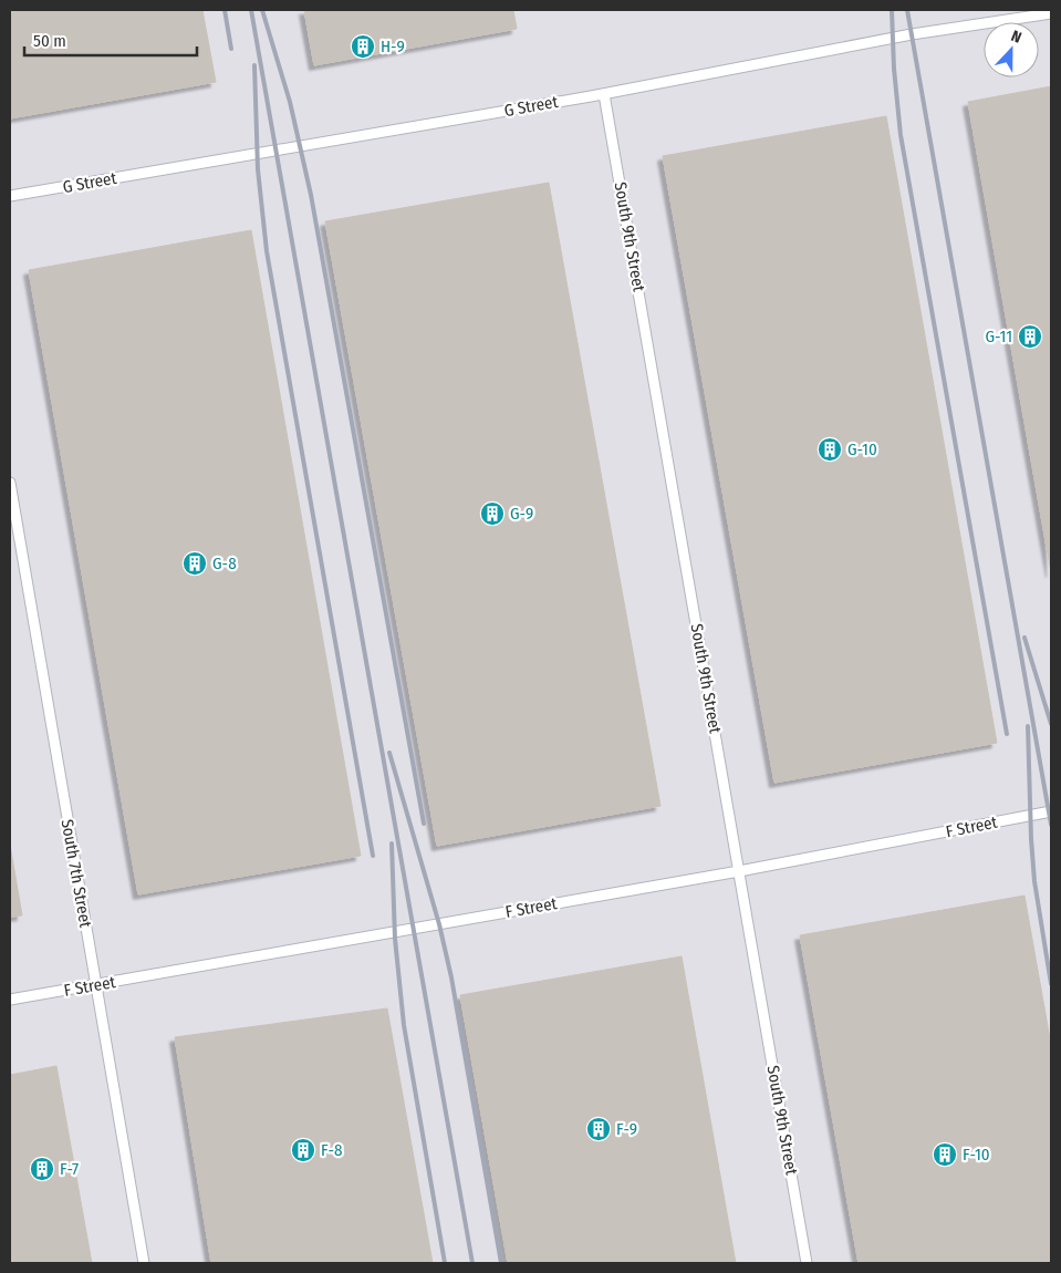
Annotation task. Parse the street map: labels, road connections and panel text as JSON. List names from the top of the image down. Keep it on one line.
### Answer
{"streets":{"lane":["G Street","South 9th Street","F Street","South 7th Street"]},"crossings":[["G Street","South 9th Street"],["South 9th Street","F Street"],["F Street","South 7th Street"]],"places":{"building":["H-9","G-11","G-10","G-9","G-8","F-9","F-8","F-10","F-7"]},"scale_bar":"50 m","north":"top"}
